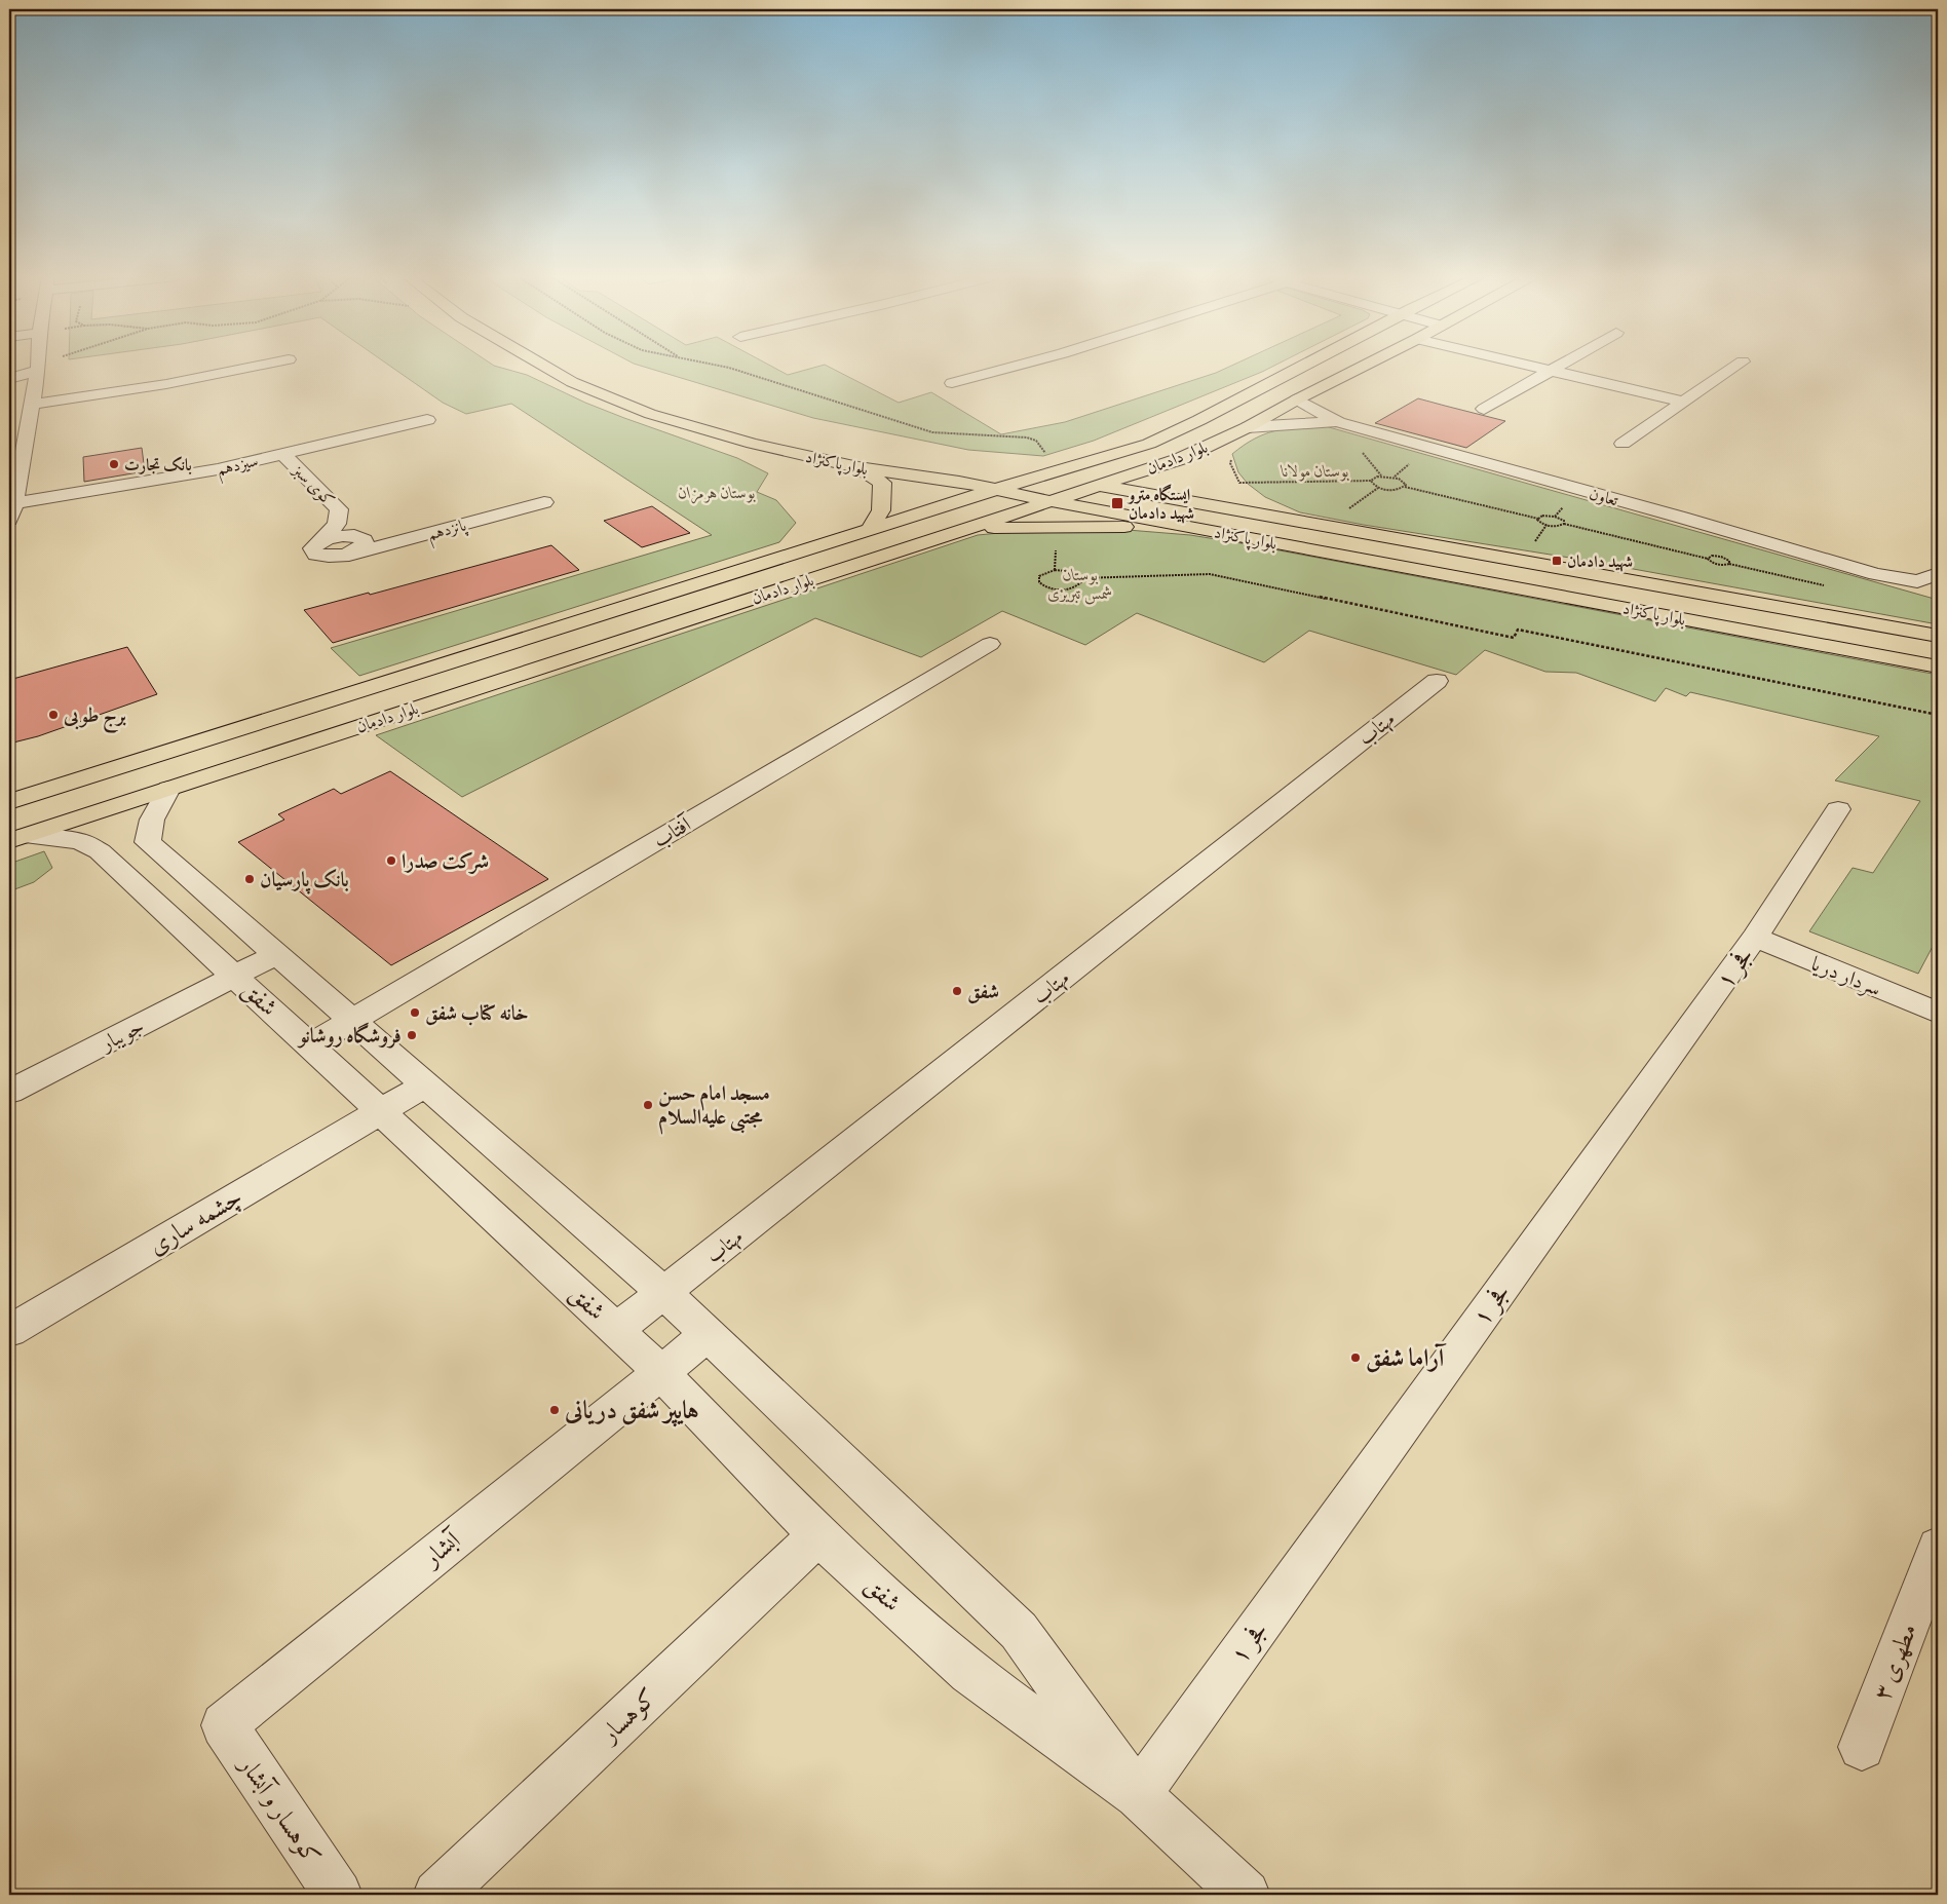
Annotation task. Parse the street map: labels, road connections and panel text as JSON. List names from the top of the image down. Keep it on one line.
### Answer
{"streets":{"main road":["بلوار دادمان","بلوار پاکنژاد"],"street":["سیزدهم","کوی سبز","تعاون","پانزدهم","مهتاب","آفتاب","فجر ۱","سردار دریا","شفق","جویبار","چشمه ساری","آبشار","مطهری ۳","کوهسار","کوهسار و آبشار"]},"crossings":[["بلوار دادمان","بلوار پاکنژاد"],["بلوار دادمان","تعاون"],["بلوار دادمان","شفق"],["سیزدهم","کوی سبز"],["کوی سبز","پانزدهم"],["مهتاب","شفق"],["آفتاب","شفق"],["فجر ۱","سردار دریا"],["فجر ۱","شفق"],["شفق","جویبار"],["شفق","چشمه ساری"],["شفق","آبشار"],["شفق","کوهسار"],["آبشار","کوهسار و آبشار"]],"parks":["بوستان مولانا","بوستان هرمزان","بوستان شمس تبریزی"],"places":{"other":["بانک تجارت","برج طوبی","شرکت صدرا","بانک پارسیان","شفق","خانه کتاب شفق","فروشگاه روشانو","مسجد امام حسن مجتبی علیه‌السلام","آراما شفق","هایپر شفق دریانی"],"transit":["ایستگاه مترو شهید دادمان","شهید دادمان"]}}
